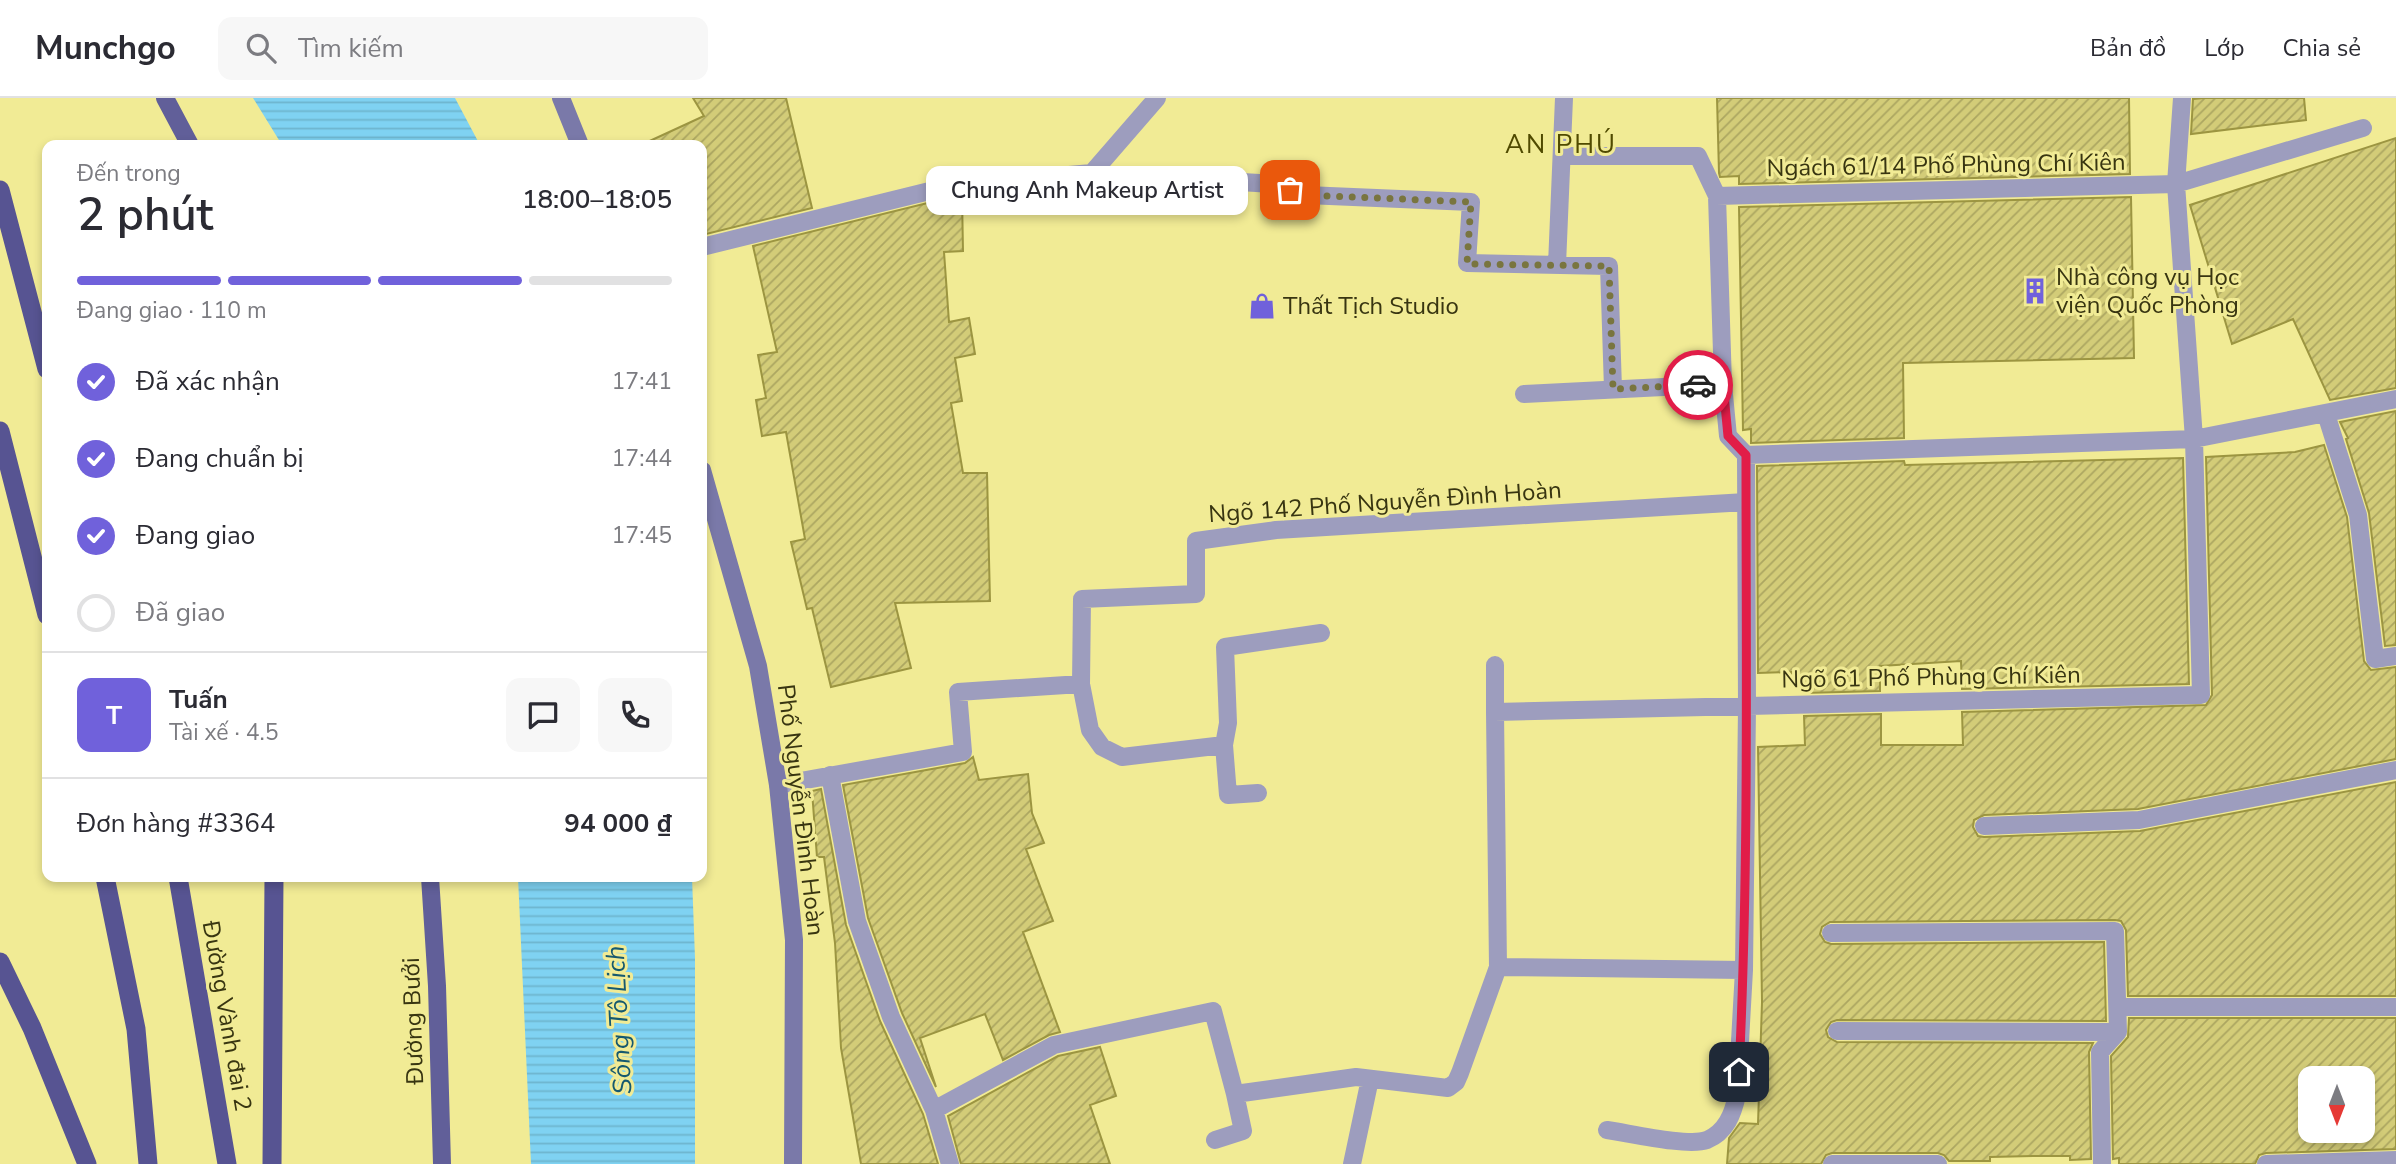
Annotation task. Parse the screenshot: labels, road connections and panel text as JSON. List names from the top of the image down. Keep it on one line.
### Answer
{"streets":{"highway":["Đường Vành đai 2"],"main road":["Phố Nguyễn Đình Hoàn","Đường Bưởi"],"lane":["Ngách 61/14 Phố Phùng Chí Kiên","Ngõ 142 Phố Nguyễn Đình Hoàn","Ngõ 61 Phố Phùng Chí Kiên"]},"districts":["AN PHÚ"],"water":["Sông Tô Lịch"],"places":{"other":["Chung Anh Makeup Artist"],"building":["Nhà công vụ Học viện Quốc Phòng"],"shop":["Thất Tịch Studio"]},"north":"bottom","page":{"header":"Munchgo","search":"Tìm kiếm","nav":["Bản đồ","Lớp","Chia sẻ"],"heading":["2 phút","Đến trong","18:00–18:05"],"panel":["Tuấn","Tài xế · 4.5","Đơn hàng #3364","94 000 ₫"],"bubble":"Chung Anh Makeup Artist","bar":"Đang giao · 110 m","list":[["Đã xác nhận","17:41"],["Đang chuẩn bị","17:44"],["Đang giao","17:45"],"Đã giao"],"round":"T"}}
